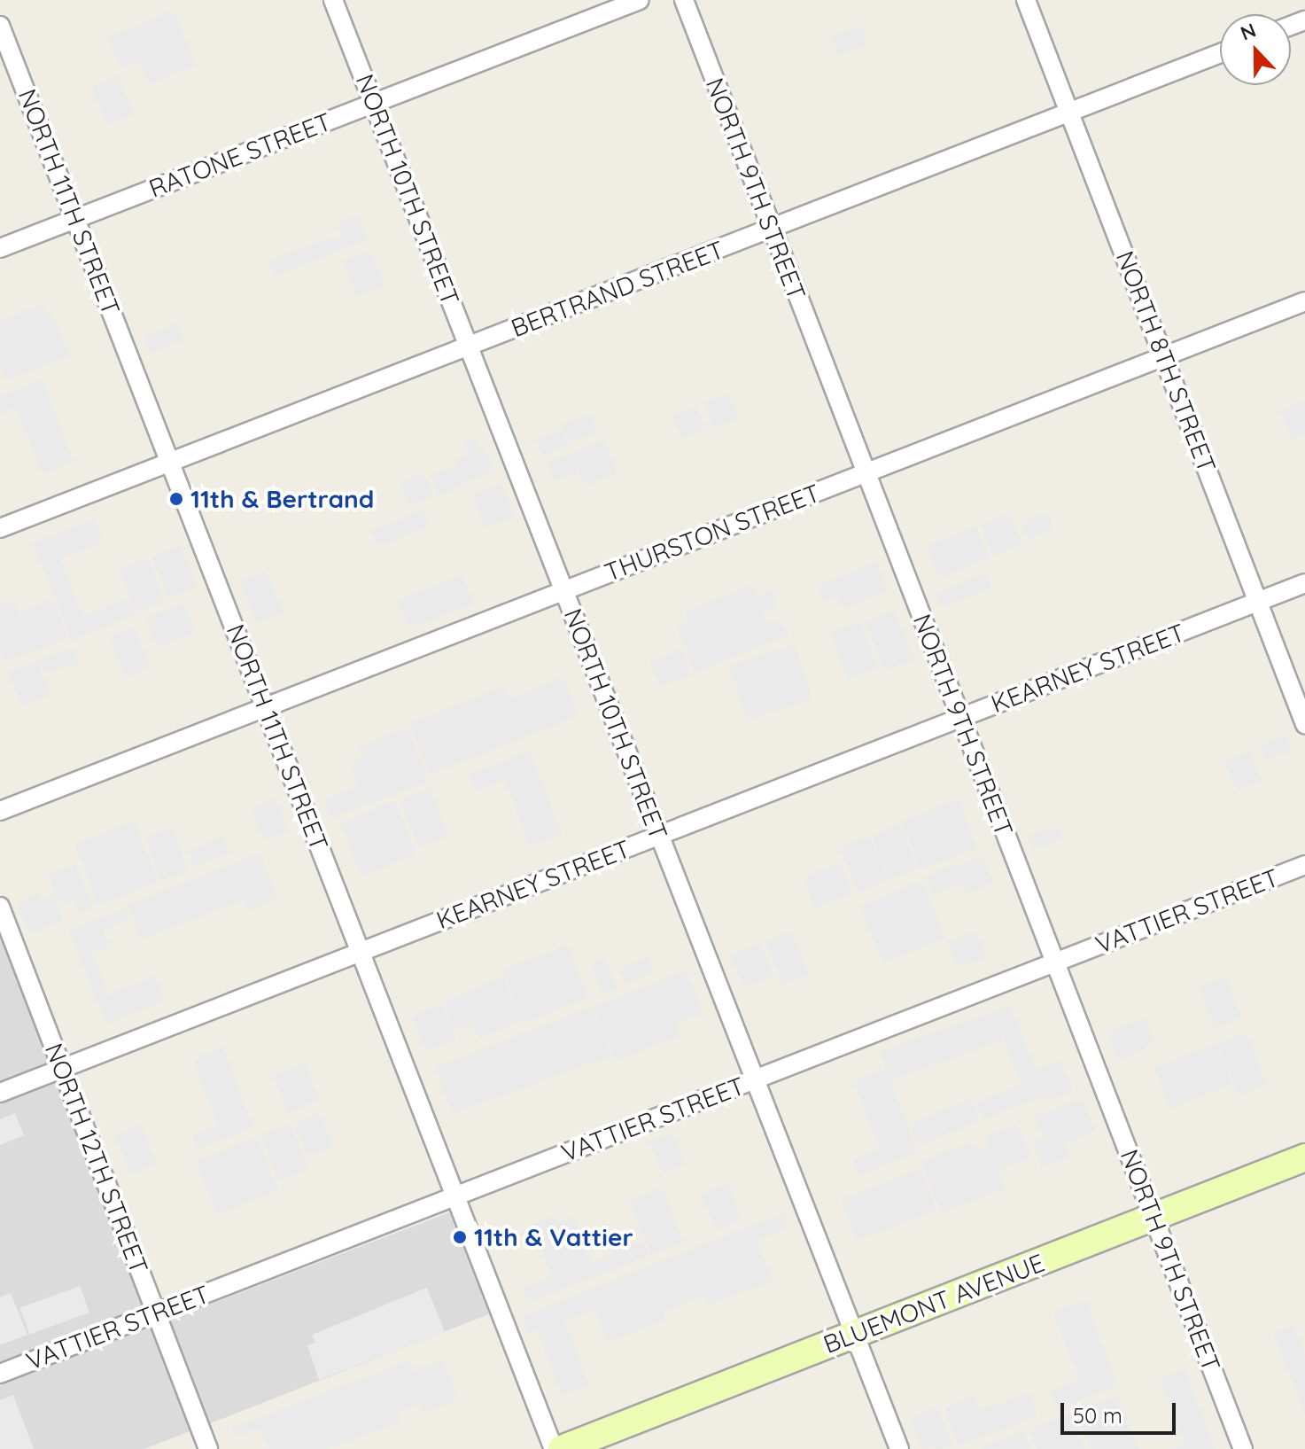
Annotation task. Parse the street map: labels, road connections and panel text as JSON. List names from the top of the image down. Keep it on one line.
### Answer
{"streets":{"main road":["BLUEMONT AVENUE"],"street":["RATONE STREET","NORTH 9TH STREET","NORTH 10TH STREET","NORTH 11TH STREET","BERTRAND STREET","NORTH 8TH STREET","THURSTON STREET","KEARNEY STREET","VATTIER STREET","NORTH 12TH STREET"]},"crossings":[["RATONE STREET","NORTH 10TH STREET"],["RATONE STREET","NORTH 11TH STREET"],["NORTH 9TH STREET","BERTRAND STREET"],["NORTH 9TH STREET","THURSTON STREET"],["NORTH 9TH STREET","KEARNEY STREET"],["NORTH 9TH STREET","VATTIER STREET"],["NORTH 9TH STREET","BLUEMONT AVENUE"],["NORTH 10TH STREET","BERTRAND STREET"],["NORTH 10TH STREET","THURSTON STREET"],["NORTH 10TH STREET","KEARNEY STREET"],["NORTH 10TH STREET","VATTIER STREET"],["NORTH 10TH STREET","BLUEMONT AVENUE"],["NORTH 11TH STREET","BERTRAND STREET"],["NORTH 11TH STREET","THURSTON STREET"],["NORTH 11TH STREET","KEARNEY STREET"],["NORTH 11TH STREET","VATTIER STREET"],["BERTRAND STREET","NORTH 8TH STREET"],["NORTH 8TH STREET","THURSTON STREET"],["NORTH 8TH STREET","KEARNEY STREET"],["KEARNEY STREET","NORTH 12TH STREET"],["VATTIER STREET","NORTH 12TH STREET"]],"places":["11th & Bertrand","11th & Vattier"],"scale_bar":"50 m","north":"top"}
